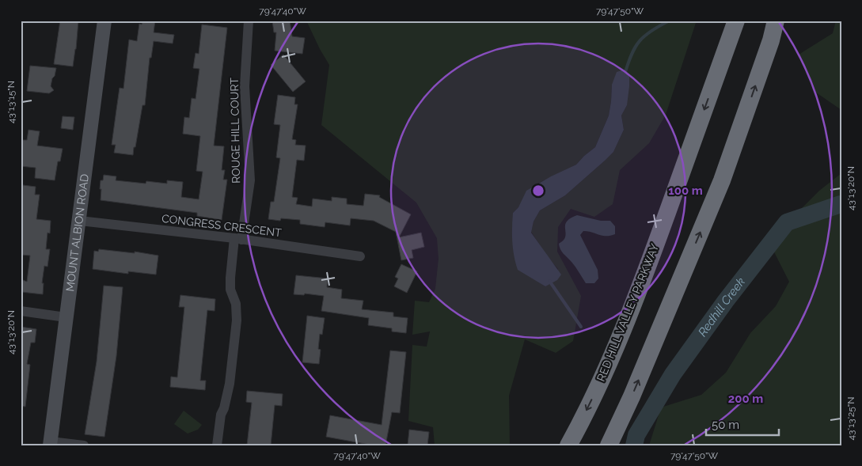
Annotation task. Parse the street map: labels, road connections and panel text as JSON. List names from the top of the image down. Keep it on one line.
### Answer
{"streets":{"highway":["RED HILL VALLEY PARKWAY"],"street":["ROUGE HILL COURT","CONGRESS CRESCENT","MOUNT ALBION ROAD"]},"crossings":[["ROUGE HILL COURT","CONGRESS CRESCENT"],["CONGRESS CRESCENT","MOUNT ALBION ROAD"]],"water":["Redhill Creek"],"scale_bar":"50 m","coordinates":["79°47'40\"W","79°47'50\"W","43°13'15\"N","43°13'20\"N","43°13'25\"N"],"rings":["100 m","200 m"]}
